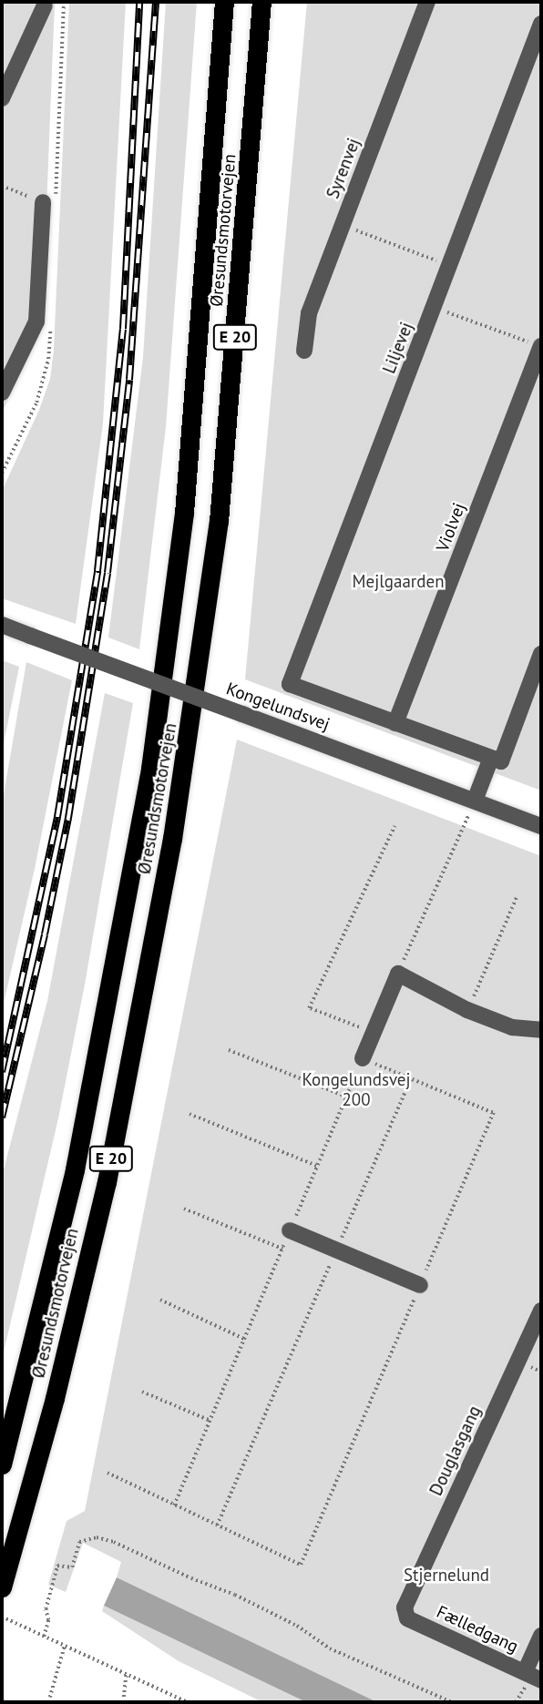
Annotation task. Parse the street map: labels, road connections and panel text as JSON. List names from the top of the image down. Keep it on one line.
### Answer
{"streets":{"highway":["Øresundsmotorvejen","E 20"],"street":["Syrenvej","Liljevej","Violvej","Kongelundsvej","Douglasgang","Fælledgang"]},"crossings":[["Liljevej","Violvej"],["Douglasgang","Fælledgang"]],"parks":["Mejlgaarden","Kongelundsvej 200","Stjernelund"]}
